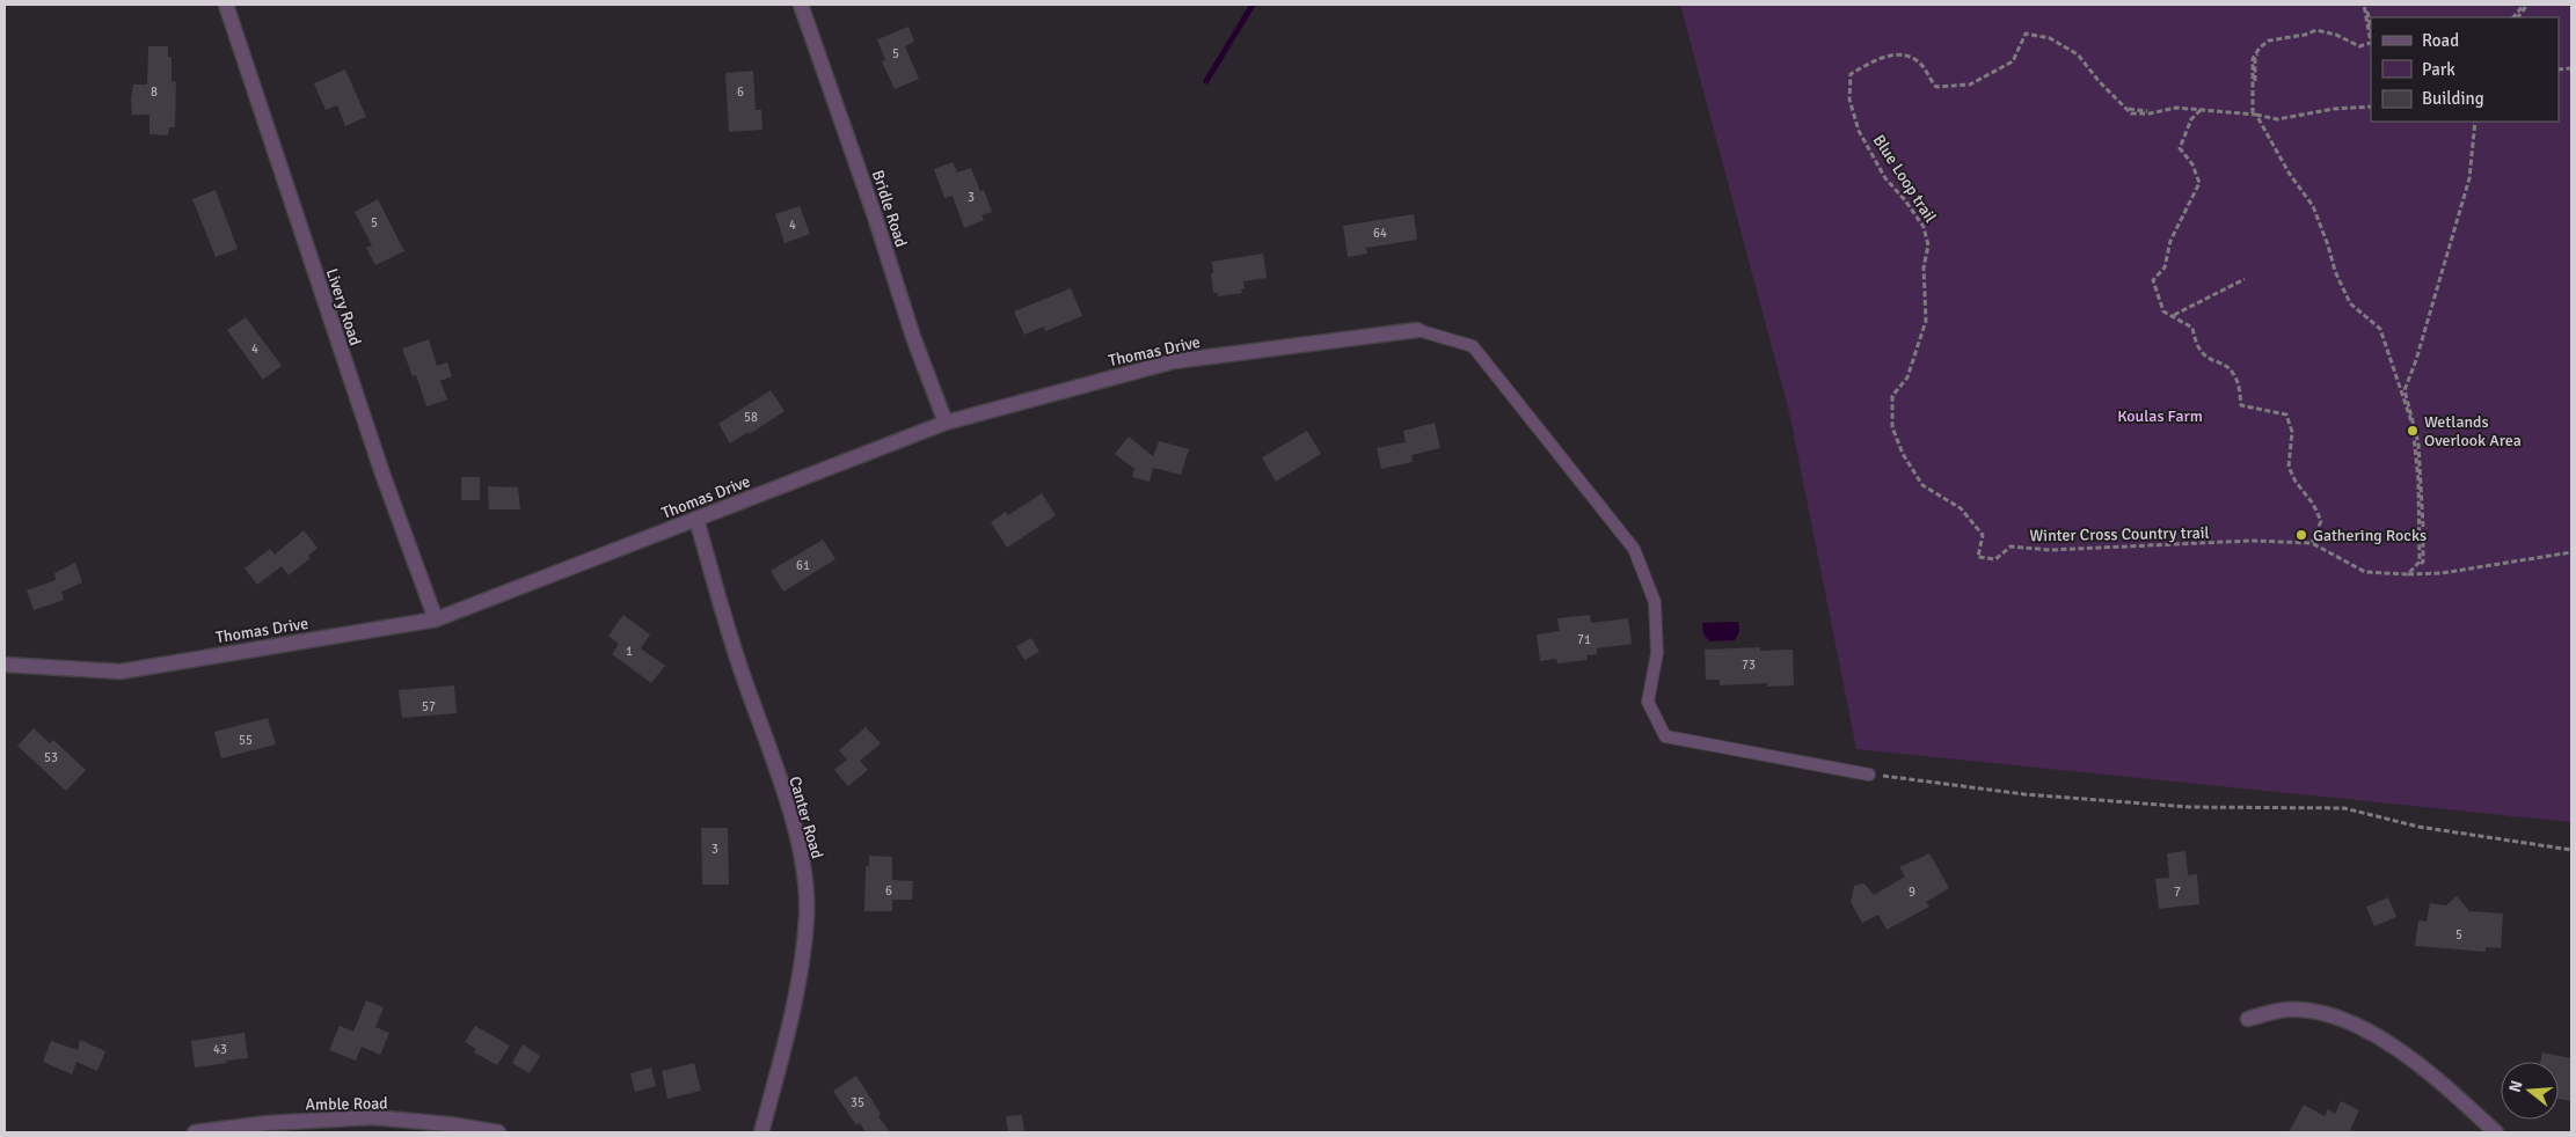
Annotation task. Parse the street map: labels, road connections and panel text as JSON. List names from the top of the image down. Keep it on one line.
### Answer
{"streets":{"street":["Bridle Road","Livery Road","Thomas Drive","Canter Road","Amble Road"],"path":["Blue Loop trail","Winter Cross Country trail"]},"crossings":[["Bridle Road","Thomas Drive"],["Livery Road","Thomas Drive"],["Thomas Drive","Canter Road"]],"parks":["Koulas Farm"],"places":["Wetlands Overlook Area","Gathering Rocks"],"house_numbers":["5","8","6","3","5","4","64","4","58","61","71","1","73","57","55","53","3","6","9","7","5","43","35"],"legend":["Road","Park","Building"],"north":"left"}
